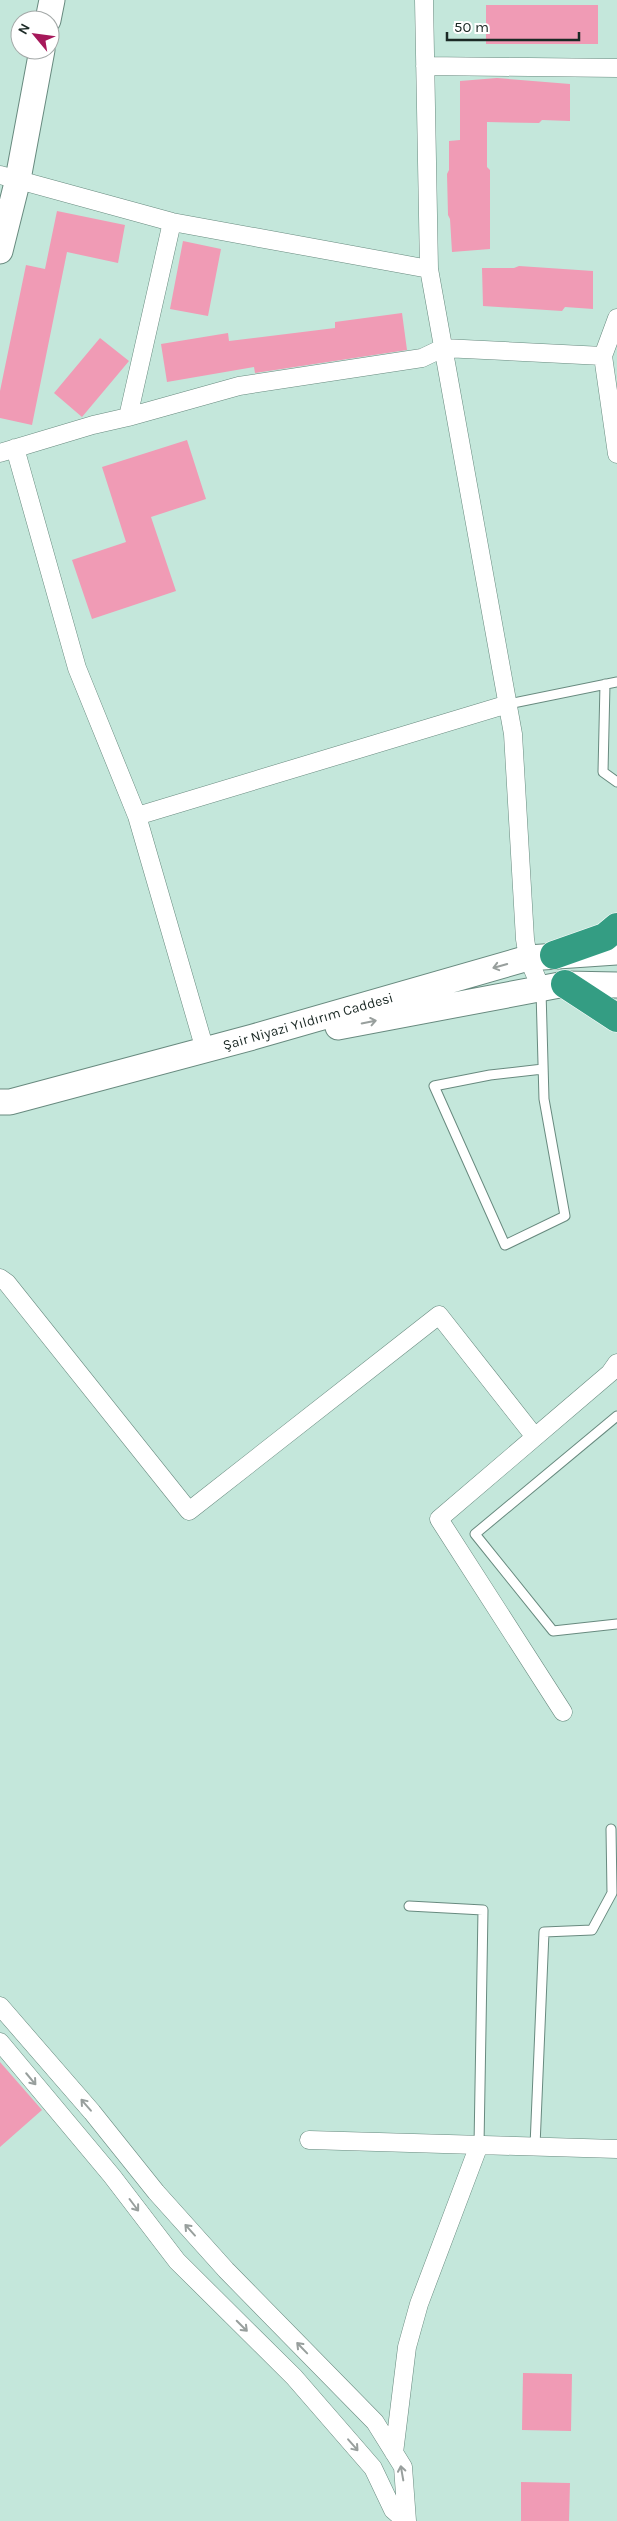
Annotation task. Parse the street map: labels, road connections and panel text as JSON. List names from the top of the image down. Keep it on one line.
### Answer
{"streets":{"street":["Şair Niyazi Yıldırım Caddesi"]},"scale_bar":"50 m","north":"top left"}
